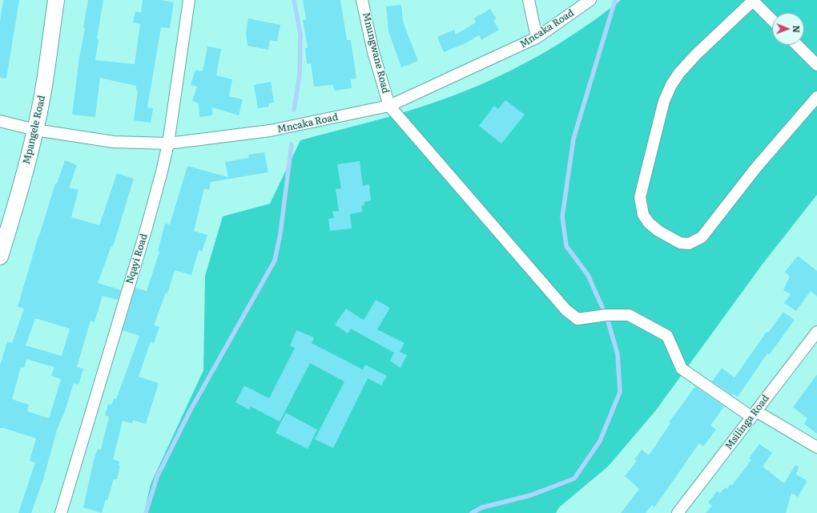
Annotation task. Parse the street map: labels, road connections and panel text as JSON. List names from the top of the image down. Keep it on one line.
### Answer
{"streets":{"street":["Mncaka Road","Mnungwane Road","Mpangele Road","Nqayi Road","Msilinga Road"]},"crossings":[["Mncaka Road","Mnungwane Road"],["Mncaka Road","Mpangele Road"],["Mncaka Road","Nqayi Road"]],"north":"right"}
